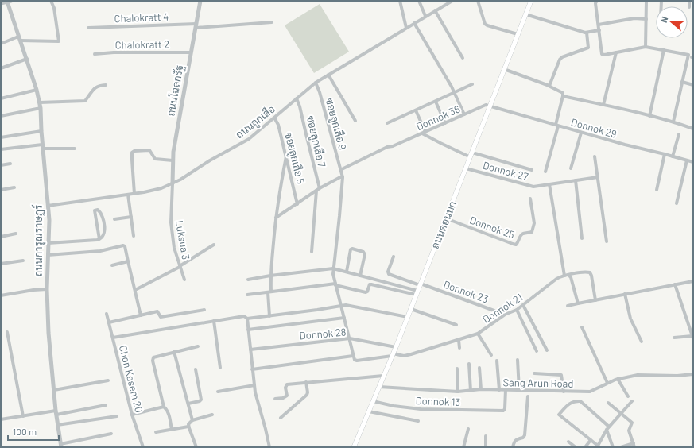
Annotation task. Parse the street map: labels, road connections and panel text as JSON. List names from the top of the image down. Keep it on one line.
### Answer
{"streets":{"main road":["ถนนดอนนก"],"street":["Chalokratt 4","Chalokratt 2","ถนนโฉลกรัฐ","Donnok 36","ถนนลูกเสือ","ซอยลูกเสือ 9","Donnok 29","ซอยลูกเสือ 7","ซอยลูกเสือ 5","Donnok 27","Donnok 25","Luksua 3","ถนนการุณราษฏร์","Donnok 23","Donnok 21","Donnok 28","Chon Kasem 20","Sang Arun Road","Donnok 13"]},"crossings":[["Chalokratt 4","ถนนโฉลกรัฐ"],["Chalokratt 2","ถนนโฉลกรัฐ"],["ถนนโฉลกรัฐ","ถนนลูกเสือ"],["ถนนโฉลกรัฐ","Luksua 3"],["Donnok 36","ซอยลูกเสือ 9"],["Donnok 36","Donnok 29"],["Donnok 36","ถนนดอนนก"],["ถนนลูกเสือ","ซอยลูกเสือ 9"],["ถนนลูกเสือ","ซอยลูกเสือ 7"],["ถนนลูกเสือ","ซอยลูกเสือ 5"],["ถนนลูกเสือ","Luksua 3"],["ถนนลูกเสือ","ถนนการุณราษฏร์"],["Donnok 29","ถนนดอนนก"],["Donnok 27","ถนนดอนนก"],["ถนนดอนนก","Donnok 25"],["ถนนดอนนก","Donnok 23"],["ถนนดอนนก","Donnok 21"],["ถนนดอนนก","Donnok 28"],["ถนนดอนนก","Sang Arun Road"],["ถนนดอนนก","Donnok 13"],["Donnok 23","Donnok 21"],["Sang Arun Road","Donnok 13"]],"scale_bar":"100 m","north":"left"}
